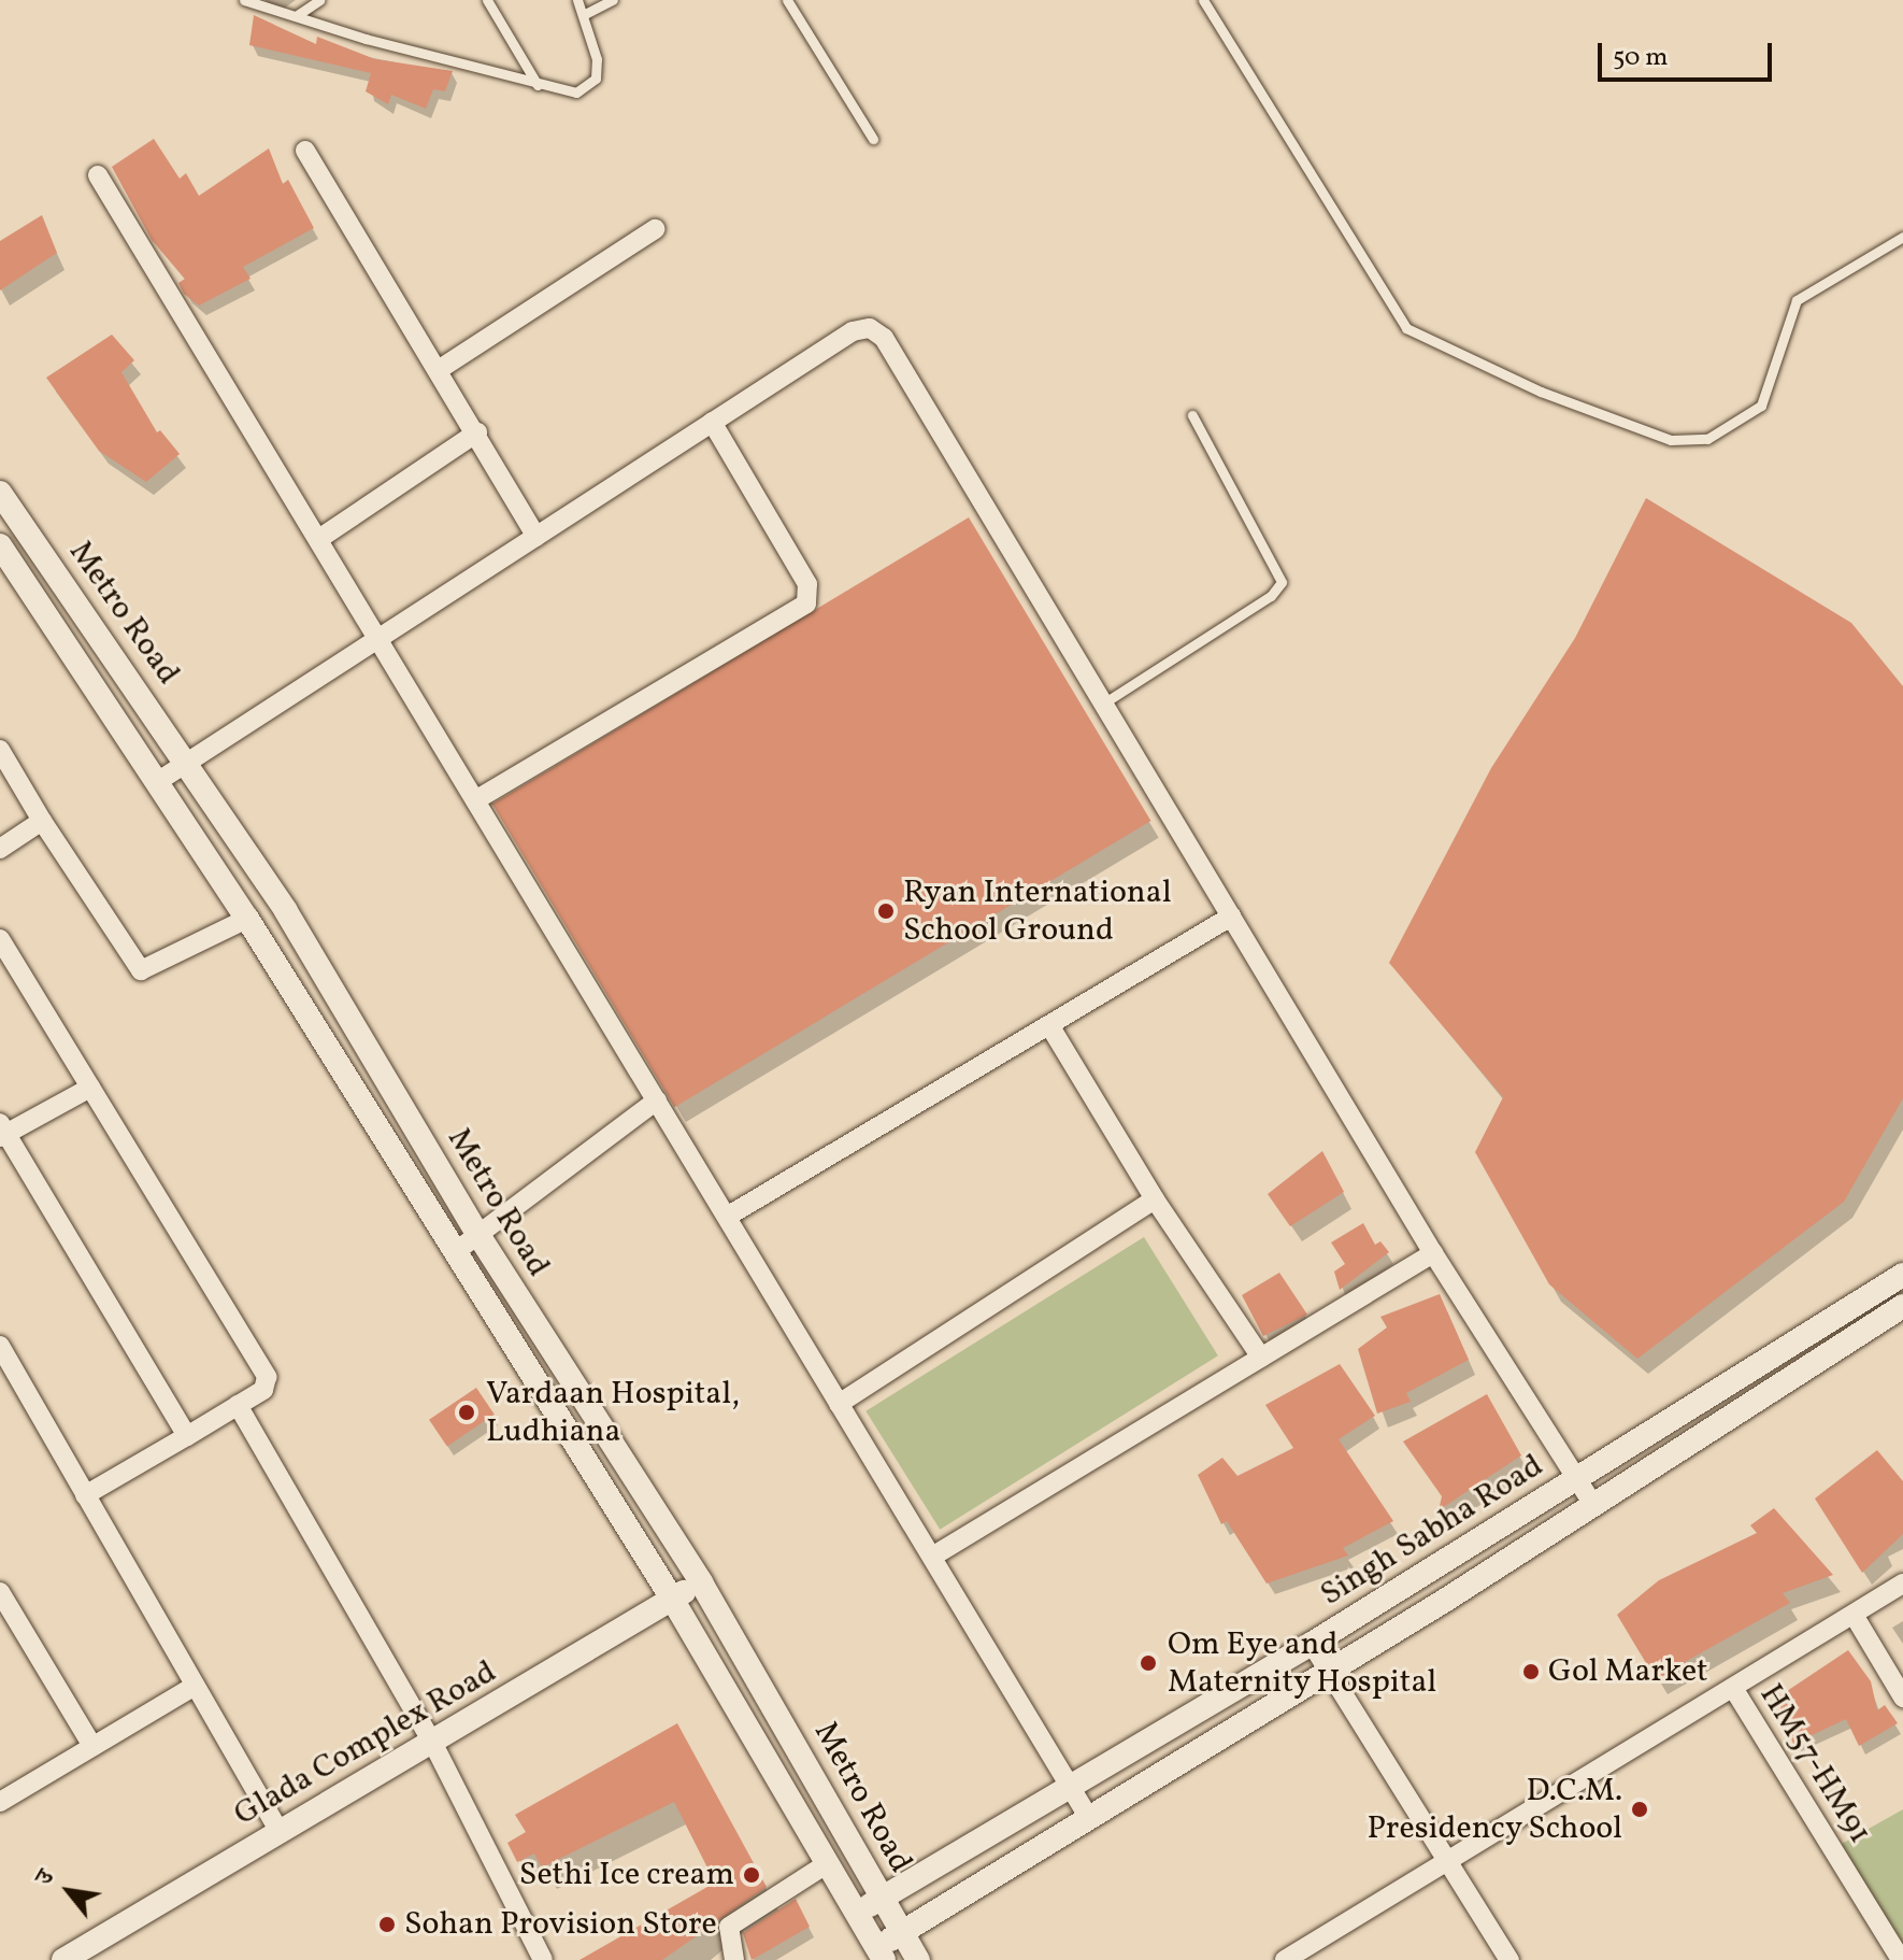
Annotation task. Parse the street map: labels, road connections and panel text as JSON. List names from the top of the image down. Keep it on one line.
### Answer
{"streets":{"street":["Metro Road","Singh Sabha Road","Glada Complex Road","HM57-HM91"]},"crossings":[["Metro Road","Singh Sabha Road"],["Metro Road","Glada Complex Road"]],"places":["Ryan International School Ground","Vardaan Hospital, Ludhiana","Om Eye and Maternity Hospital","Gol Market","D.C.M. Presidency School","Sethi Ice cream","Sohan Provision Store"],"scale_bar":"50 m","north":"top left"}
